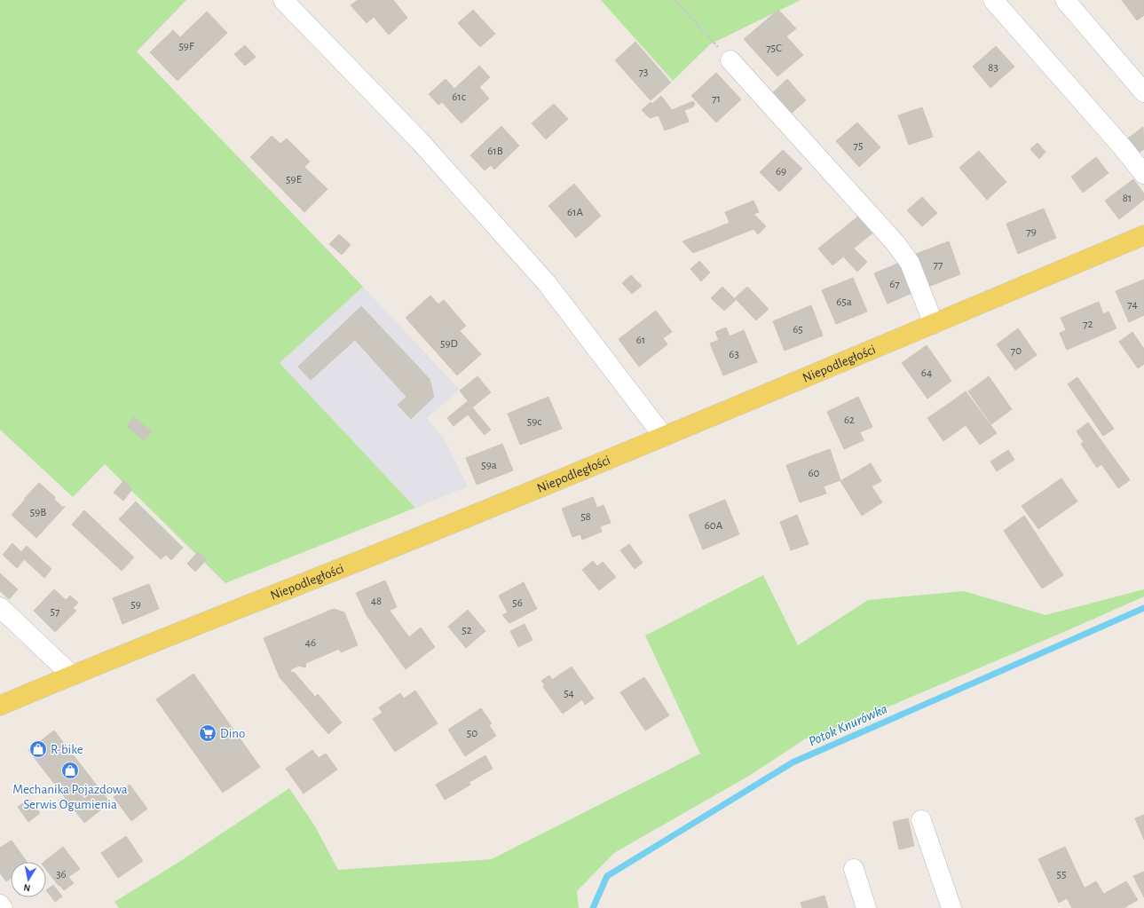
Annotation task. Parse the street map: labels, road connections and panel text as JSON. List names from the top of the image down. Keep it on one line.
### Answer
{"streets":{"main road":["Niepodległości"]},"water":["Potok Knurówka"],"places":{"supermarket":["Dino"],"shop":["R-bike","Mechanika Pojazdowa Serwis Ogumienia"]},"house_numbers":["59F","75C","83","73","61c","71","75","61B","69","59E","81","61A","79","77","67","65a","74","72","65","61","59D","70","63","64","62","59c","59a","60","59B","58","60A","48","56","59","57","52","46","54","50","36","55"],"north":"bottom"}
